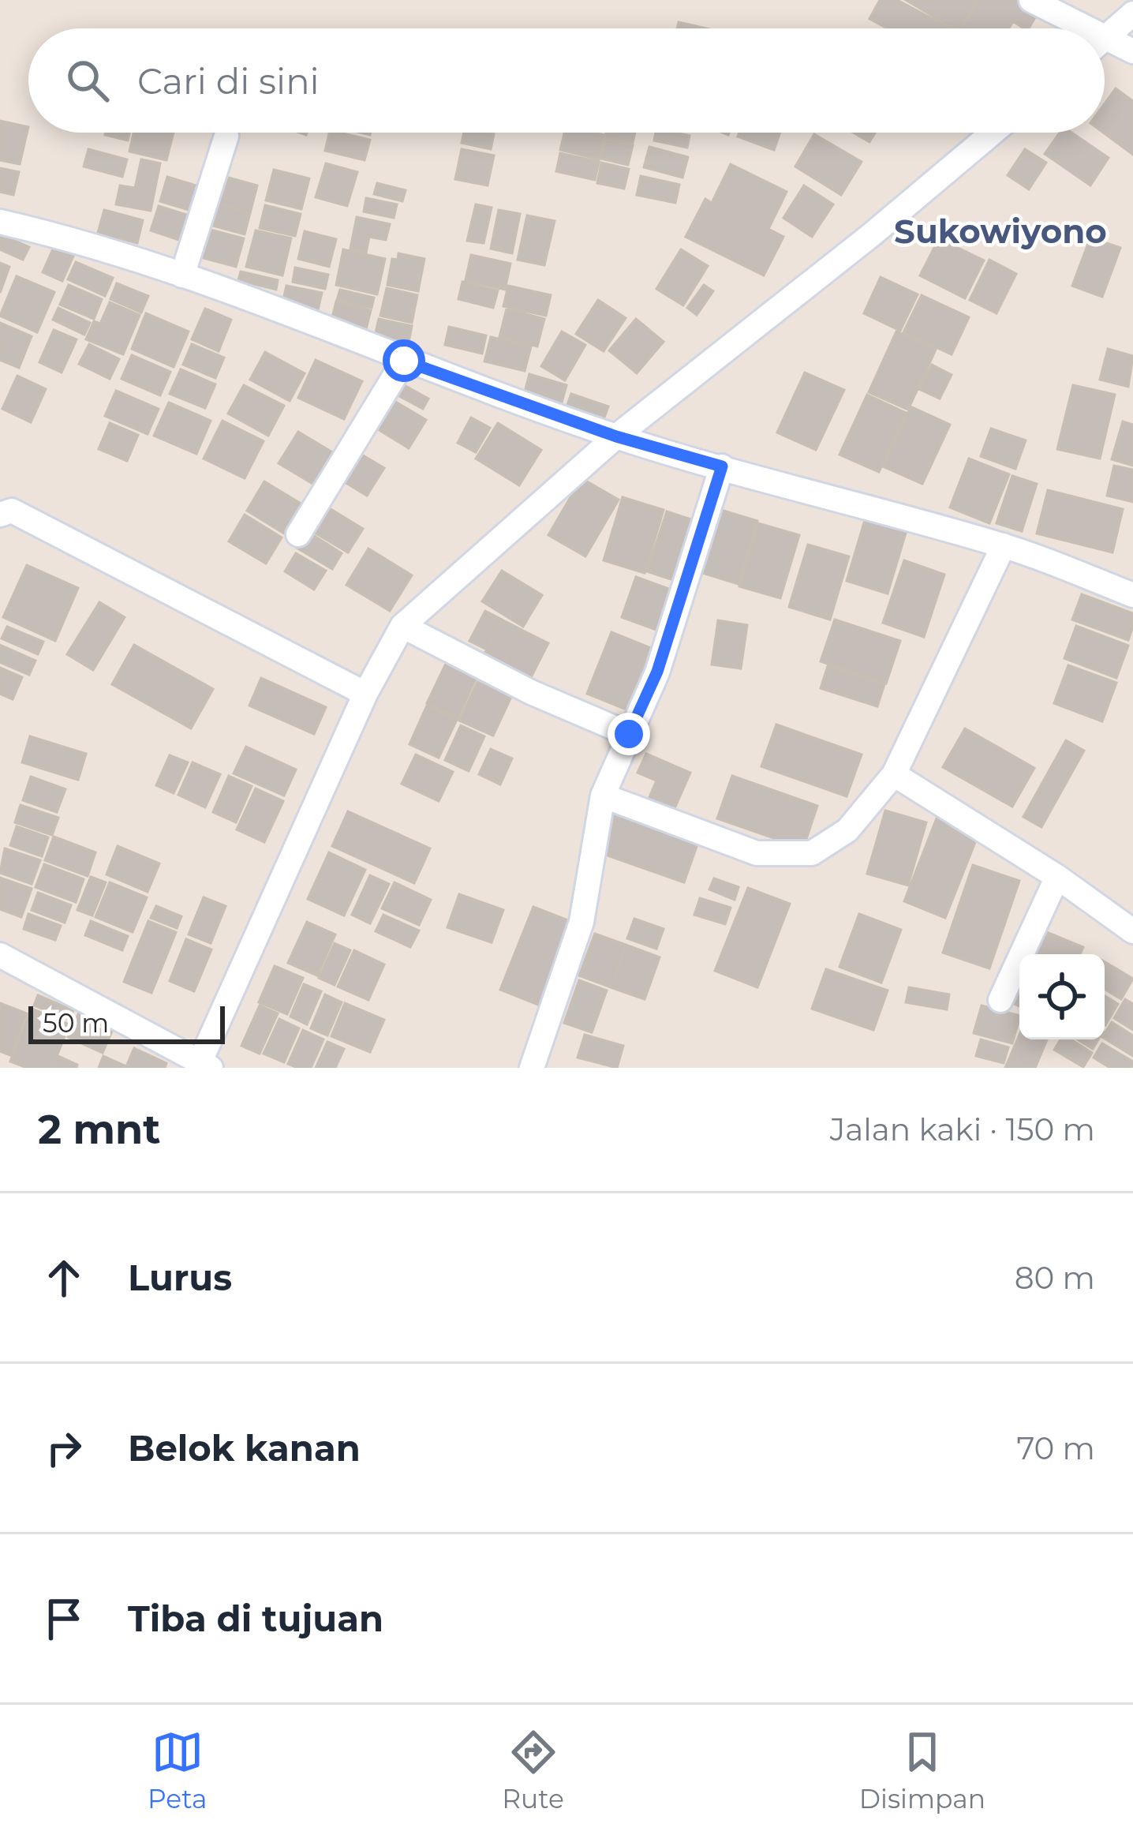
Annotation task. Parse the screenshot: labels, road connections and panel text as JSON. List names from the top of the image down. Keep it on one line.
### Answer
{"districts":["Sukowiyono"],"scale_bar":"50 m","page":{"search":"Cari di sini","scale":"50 m","heading":["2 mnt","Jalan kaki · 150 m"],"list":[["Lurus","80 m"],["Belok kanan","70 m"],"Tiba di tujuan"],"nav":["Peta","Rute","Disimpan"]}}
